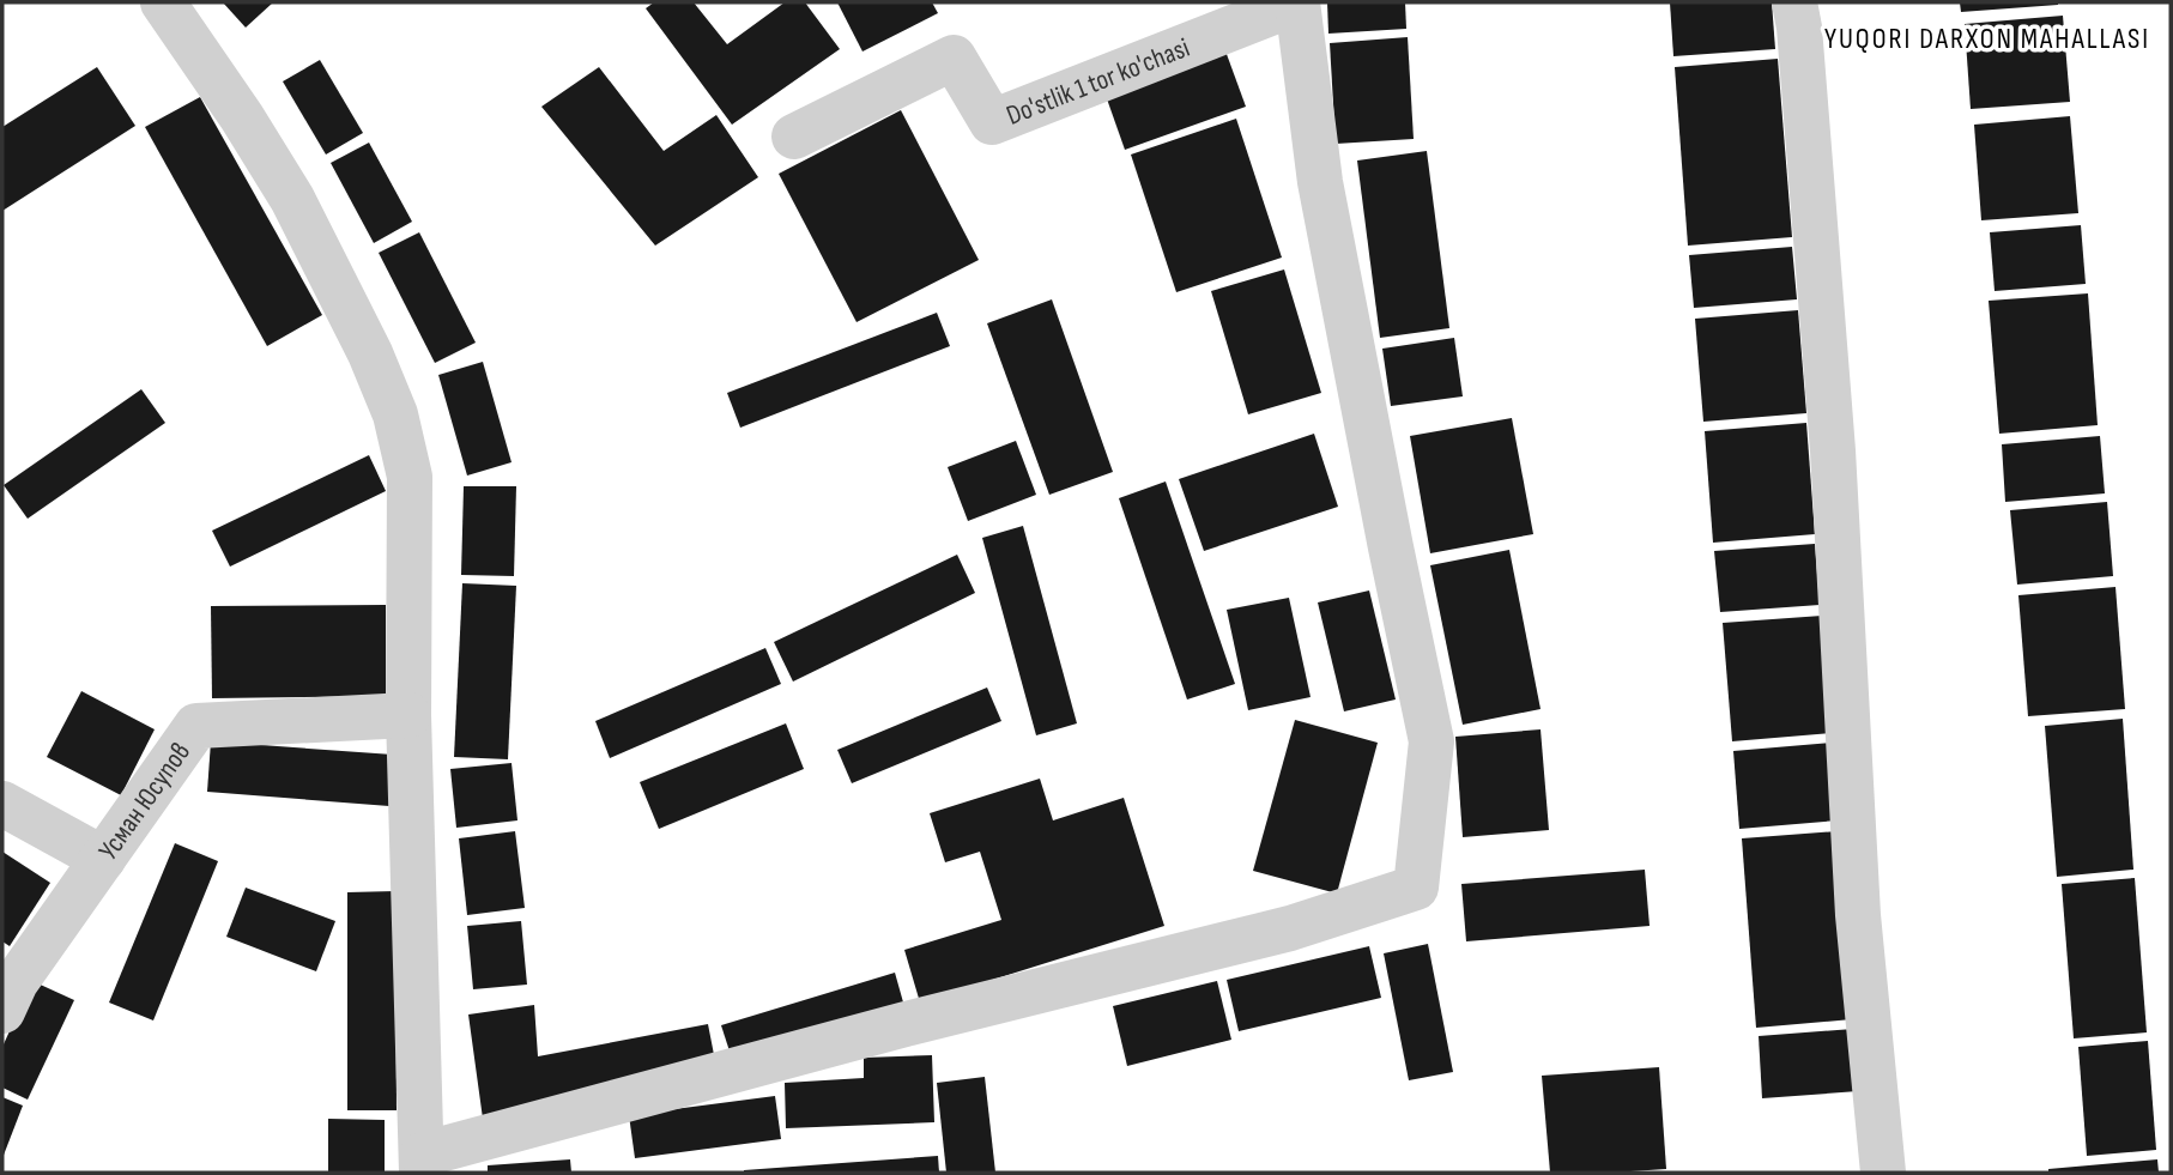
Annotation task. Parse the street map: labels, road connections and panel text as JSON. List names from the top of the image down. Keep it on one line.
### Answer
{"streets":{"street":["Do'stlik 1 tor ko'chasi","Усман Юсупов"]},"districts":["YUQORI DARXON MAHALLASI"]}
